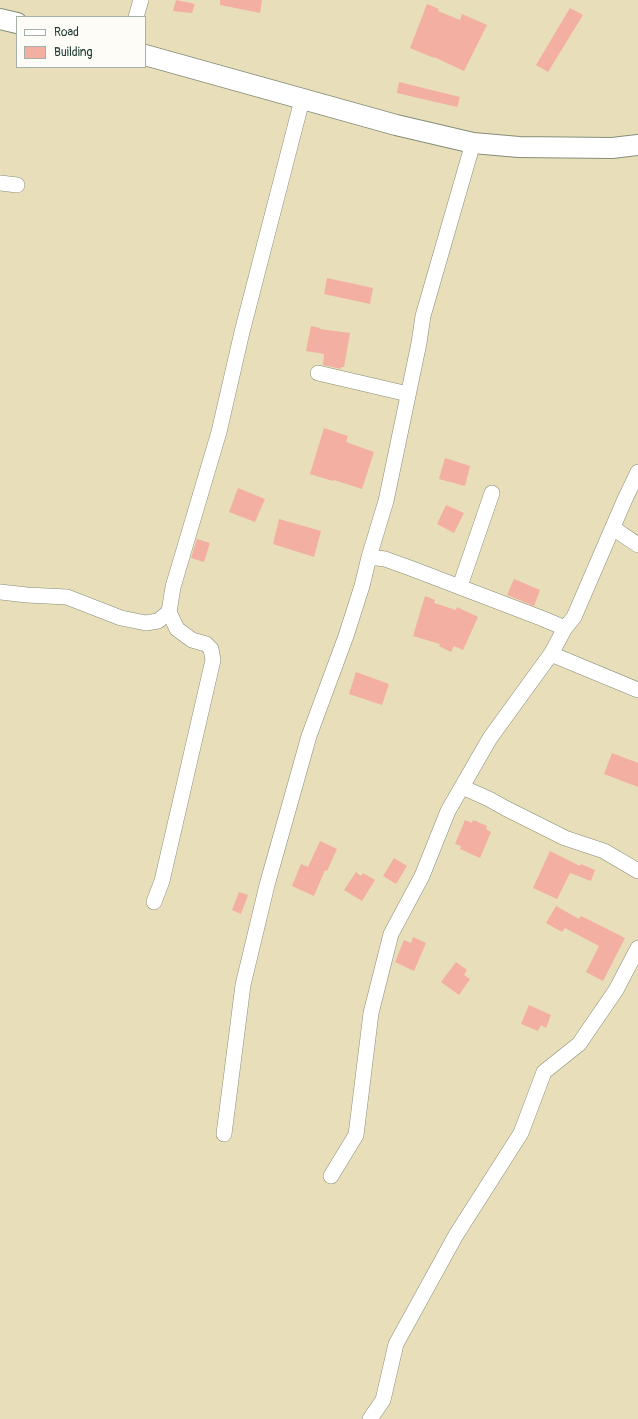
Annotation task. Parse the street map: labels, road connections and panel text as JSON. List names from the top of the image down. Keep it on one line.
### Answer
{"legend":["Road","Building"]}
